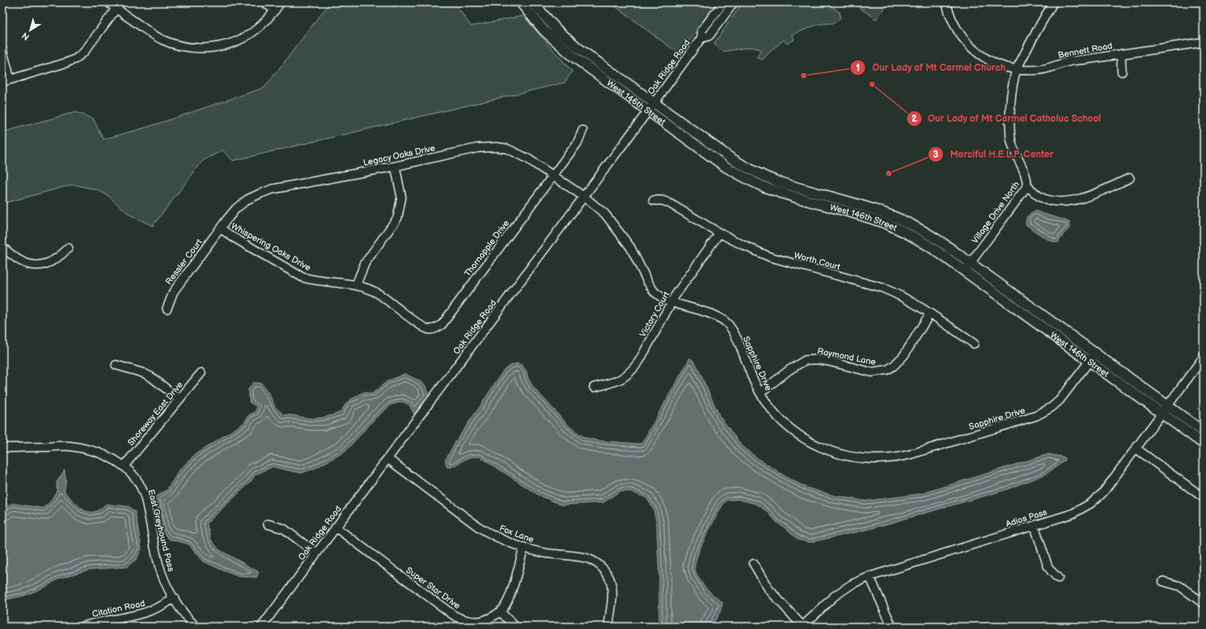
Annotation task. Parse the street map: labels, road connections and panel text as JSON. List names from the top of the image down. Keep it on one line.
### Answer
{"streets":{"main road":["West 146th Street"],"street":["Bennett Road","Oak Ridge Road","Legacy Oaks Drive","Village Drive North","Whispering Oaks Drive","Thornapple Drive","Worth Court","Ressler Court","Victory Court","Raymond Lane","Sapphire Drive","Shoreway East Drive","Adios Pass","East Greyhound Pass","Fox Lane","Super Star Drive","Citation Road"]},"crossings":[["Bennett Road","Village Drive North"],["Oak Ridge Road","West 146th Street"],["Oak Ridge Road","Legacy Oaks Drive"],["Oak Ridge Road","Sapphire Drive"],["Oak Ridge Road","Fox Lane"],["Oak Ridge Road","Super Star Drive"],["West 146th Street","Village Drive North"],["West 146th Street","Sapphire Drive"],["West 146th Street","Adios Pass"],["Legacy Oaks Drive","Whispering Oaks Drive"],["Legacy Oaks Drive","Thornapple Drive"],["Legacy Oaks Drive","Ressler Court"],["Legacy Oaks Drive","Sapphire Drive"],["Whispering Oaks Drive","Thornapple Drive"],["Whispering Oaks Drive","Ressler Court"],["Worth Court","Victory Court"],["Worth Court","Raymond Lane"],["Victory Court","Sapphire Drive"],["Raymond Lane","Sapphire Drive"],["Shoreway East Drive","East Greyhound Pass"],["East Greyhound Pass","Citation Road"],["Fox Lane","Super Star Drive"]],"places":["Our Lady of Mt Carmel Church","Our Lady of Mt Carmel Catholuc School","Merciful H.E.L.P. Center"],"north":"bottom left"}
